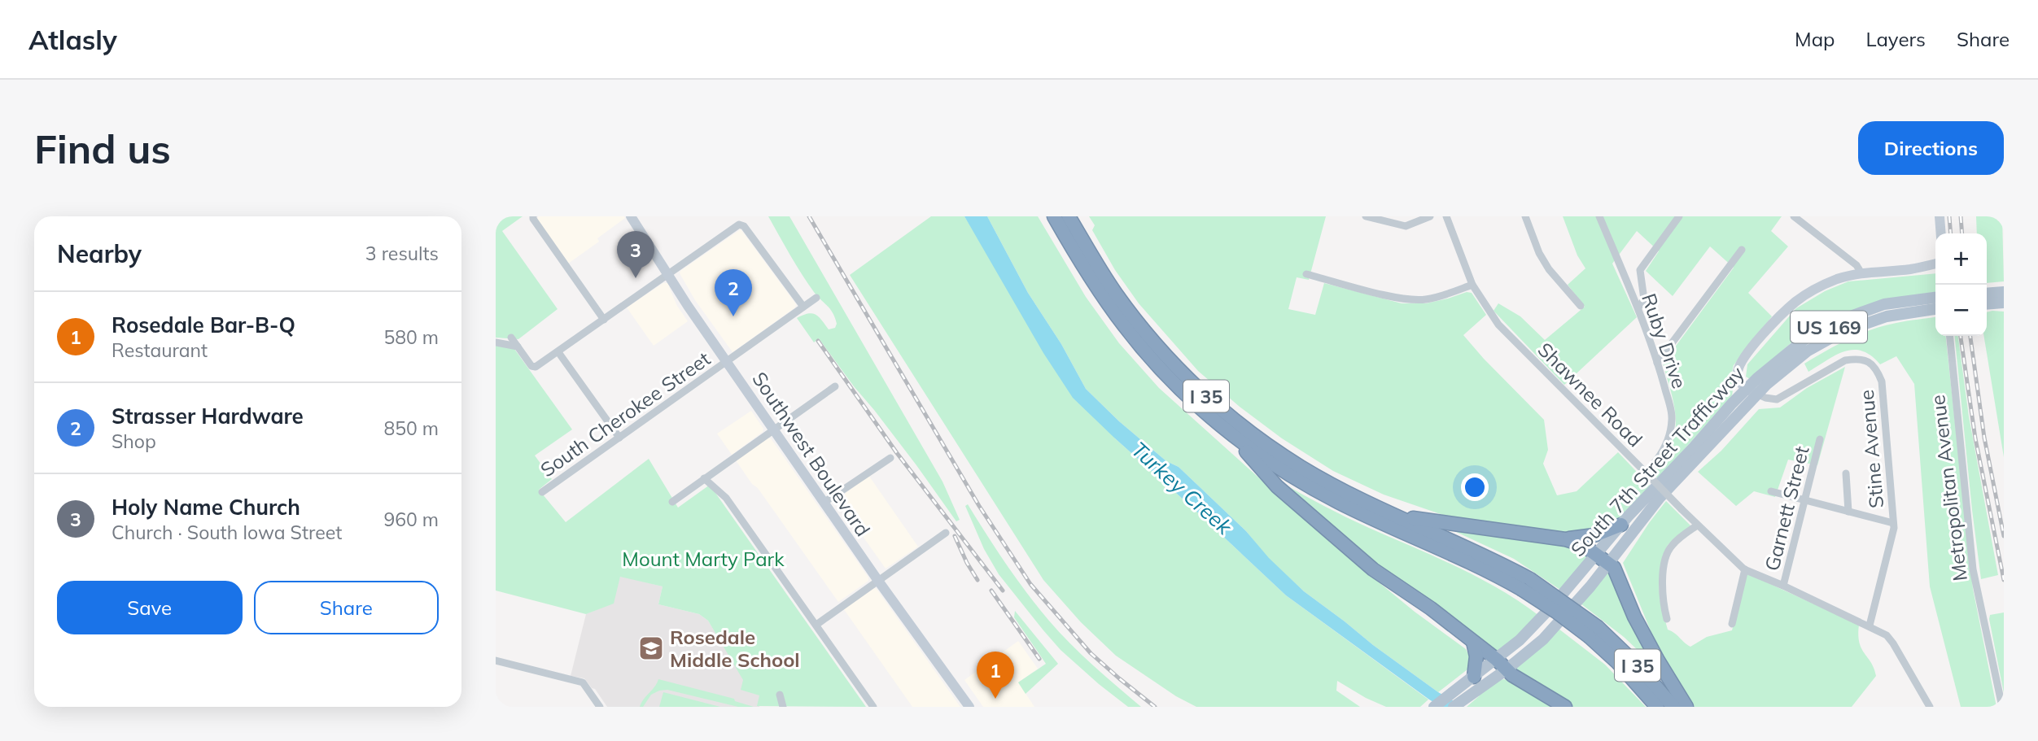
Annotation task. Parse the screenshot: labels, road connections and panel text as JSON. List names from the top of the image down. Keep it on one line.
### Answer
{"streets":{"highway":["I 35"],"main road":["US 169","Southwest Boulevard","South 7th Street Trafficway"],"street":["Ruby Drive","Shawnee Road","South Cherokee Street","Stine Avenue","Metropolitan Avenue","Garnett Street"]},"crossings":[["Ruby Drive","Shawnee Road"],["Shawnee Road","Stine Avenue"],["Shawnee Road","Garnett Street"],["South Cherokee Street","Southwest Boulevard"],["Stine Avenue","South 7th Street Trafficway"]],"water":["Turkey Creek"],"parks":["Mount Marty Park"],"places":{"school or university":["Rosedale Middle School"]},"page":{"header":"Atlasly","nav":["Map","Layers","Share"],"buttons":["Directions",["Save","Share"]],"title":"Find us","heading":["Nearby","3 results"],"pins":["3","2","1"],"map_buttons":["+","−"],"list":[{"mark":"1","name":"Rosedale Bar-B-Q","note":"Restaurant","value":"580 m"},{"mark":"2","name":"Strasser Hardware","note":"Shop","value":"850 m"},{"mark":"3","name":"Holy Name Church","note":"Church · South Iowa Street","value":"960 m"}]}}
